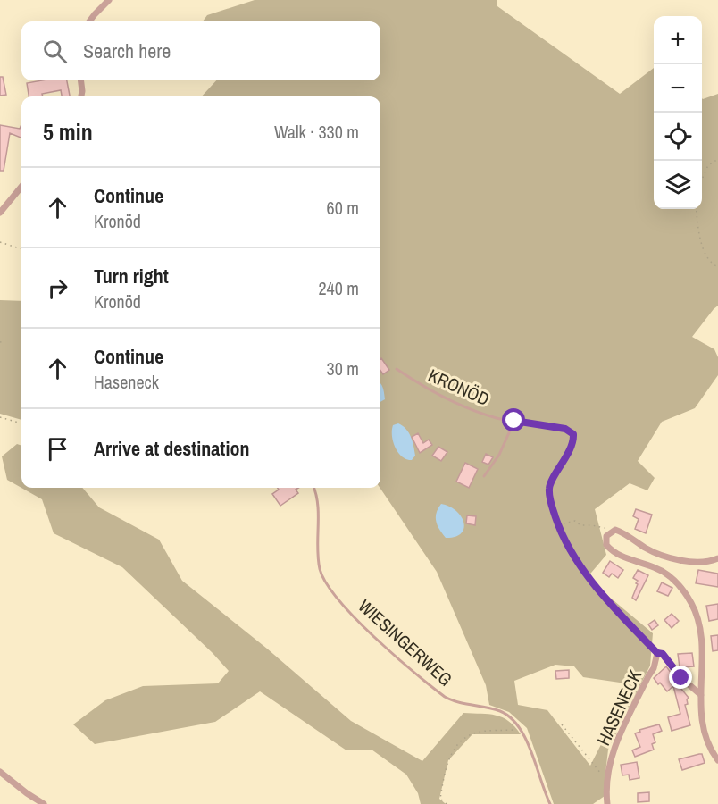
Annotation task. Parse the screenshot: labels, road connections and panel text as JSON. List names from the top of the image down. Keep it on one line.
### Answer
{"streets":{"street":["HASENECK"],"lane":["KRONÖD","WIESINGERWEG"]},"crossings":[["KRONÖD","HASENECK"]],"page":{"map_buttons":["+","−"],"search":"Search here","heading":["5 min","Walk · 330 m"],"list":[["Continue","Kronöd","60 m"],["Turn right","Kronöd","240 m"],["Continue","Haseneck","30 m"],"Arrive at destination"]}}
